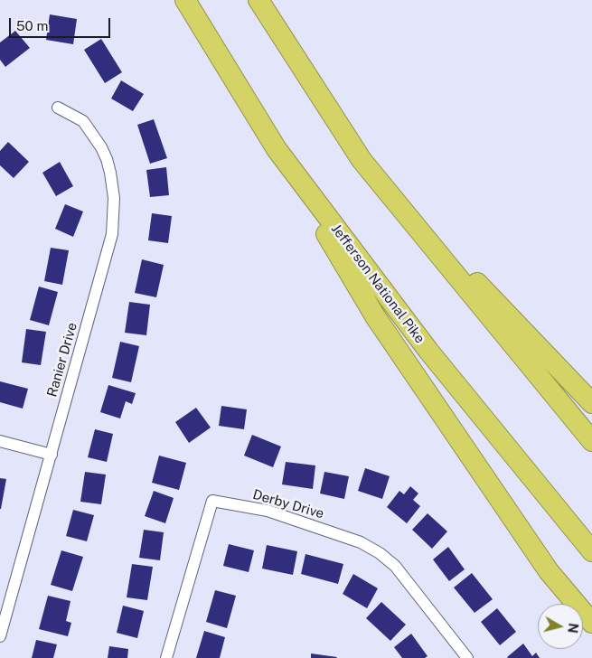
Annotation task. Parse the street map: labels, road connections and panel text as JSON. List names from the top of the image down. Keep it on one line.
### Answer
{"streets":{"highway":["Jefferson National Pike"],"street":["Ranier Drive","Derby Drive"]},"scale_bar":"50 m","north":"right"}
